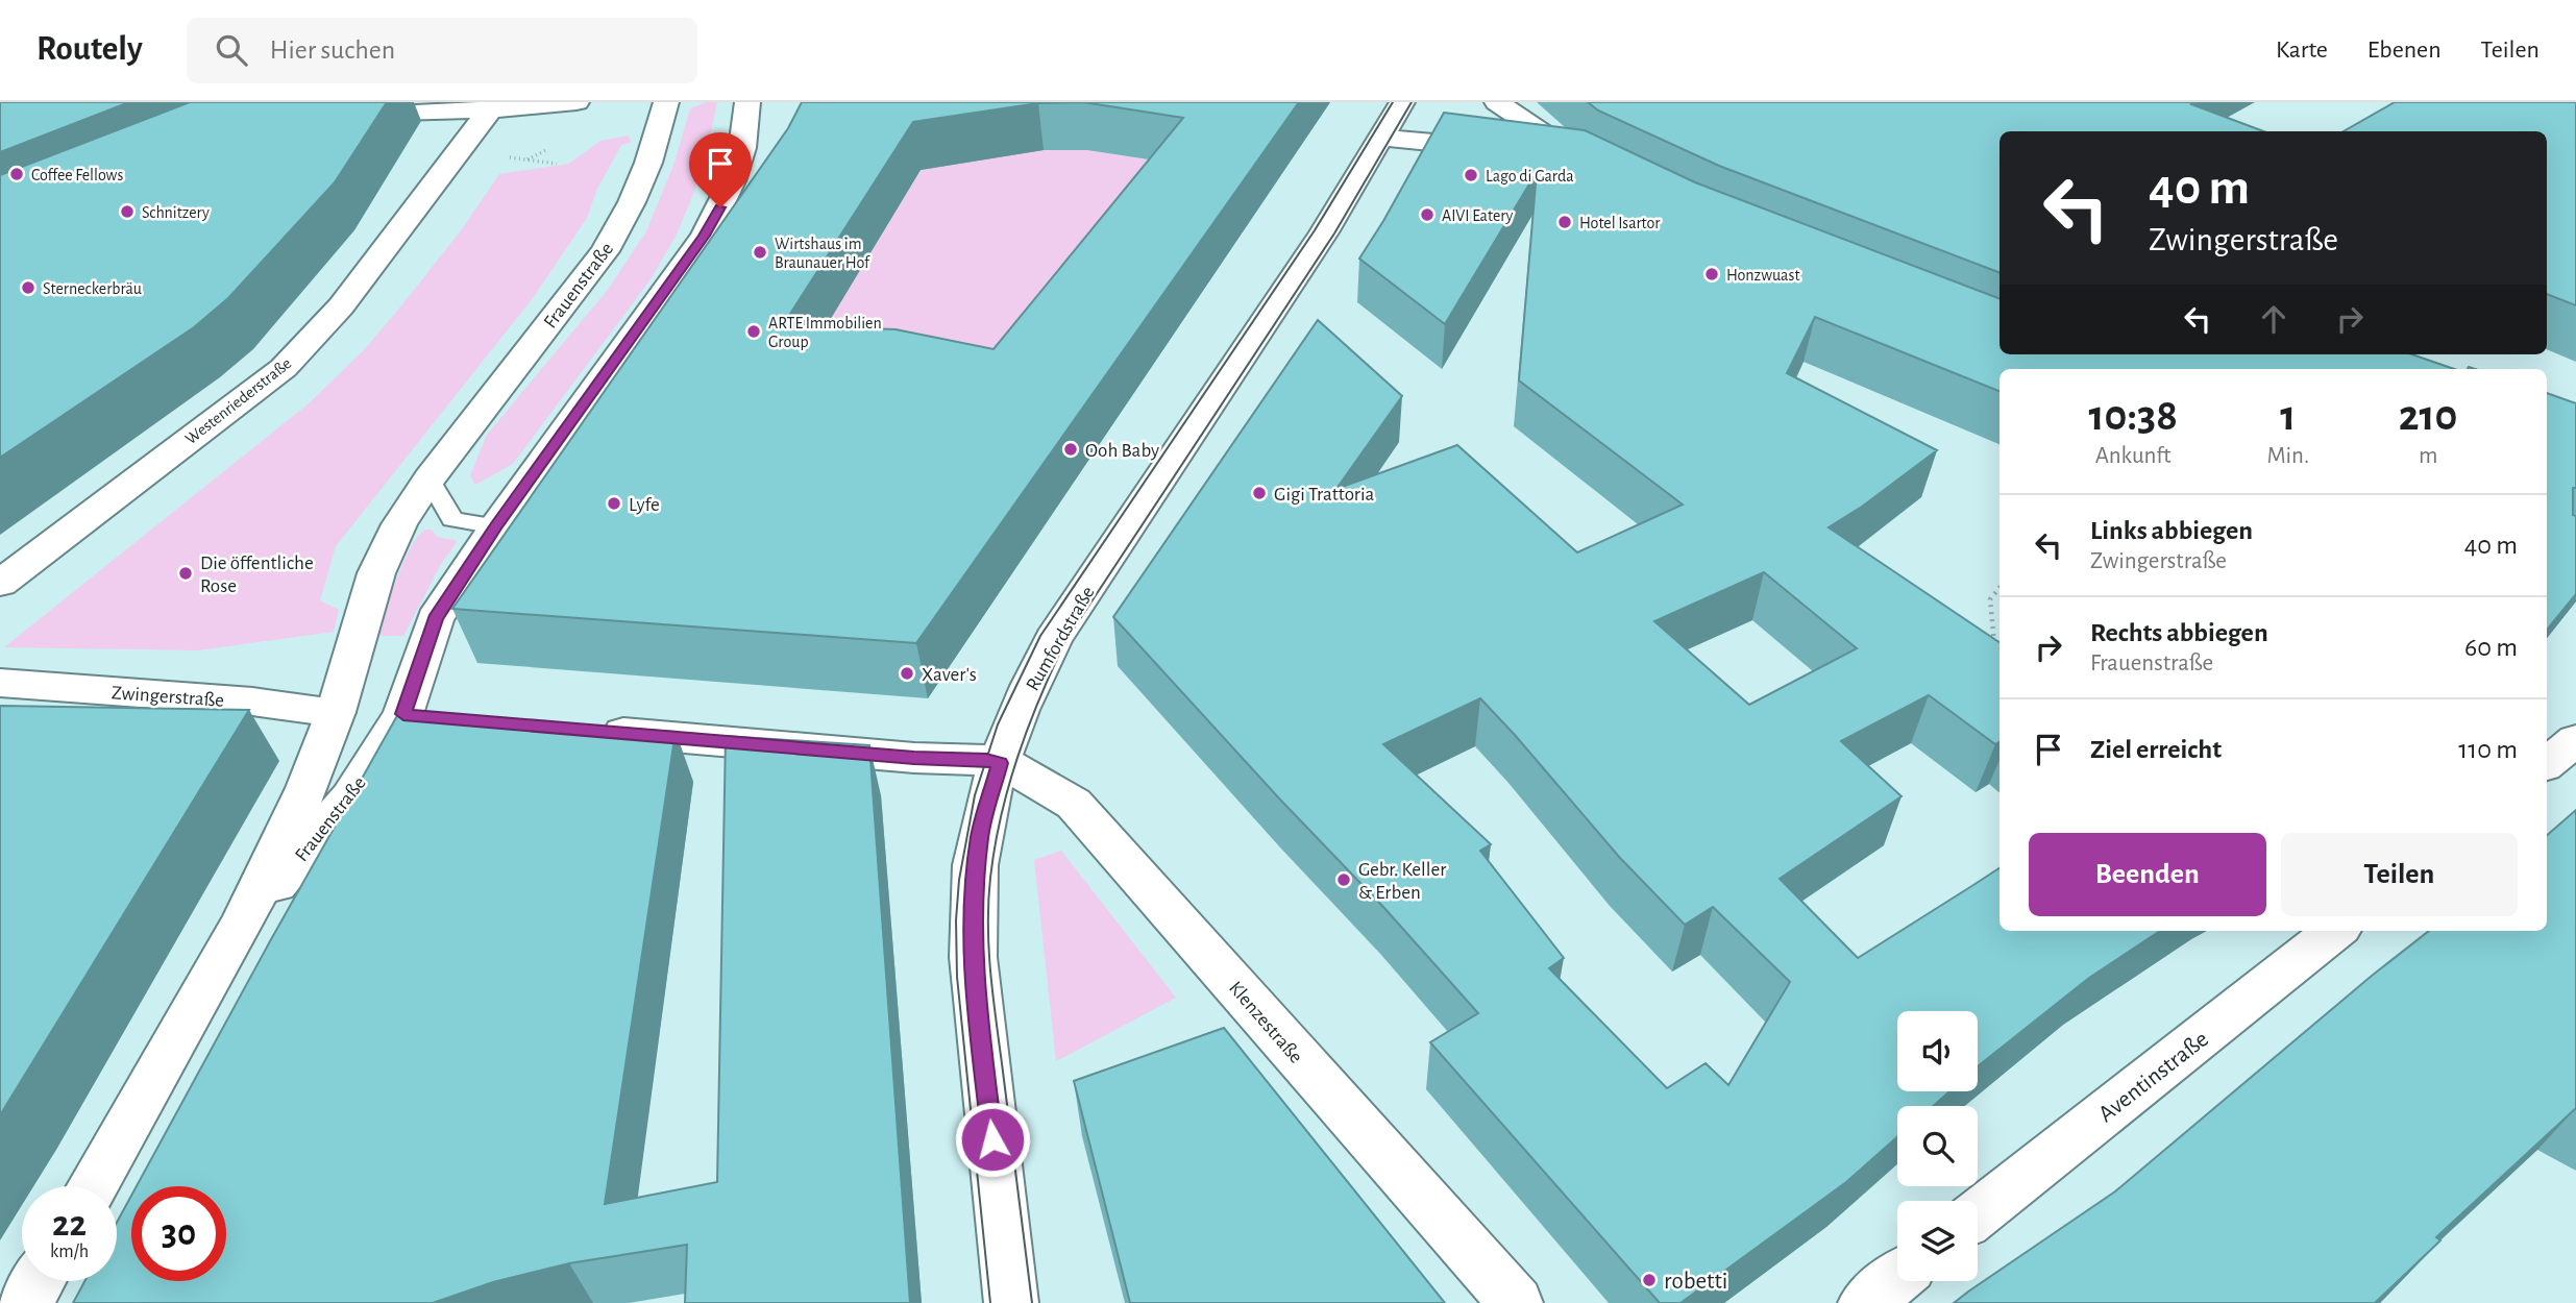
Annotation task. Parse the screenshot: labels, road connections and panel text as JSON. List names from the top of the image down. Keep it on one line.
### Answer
{"streets":{"street":["Frauenstraße","Westenriederstraße","Rumfordstraße","Zwingerstraße","Klenzestraße","Aventinstraße"]},"crossings":[["Frauenstraße","Zwingerstraße"],["Rumfordstraße","Klenzestraße"]],"places":["Coffee Fellows","Lago di Garda","Schnitzery","AIVI Eatery","Hotel Isartor","Wirtshaus im Braunauer Hof","Honzwuast","Sterneckerbräu","ARTE Immobilien Group","Ooh Baby","Gigi Trattoria","Lyfe","Die öffentliche Rose","Xaver's","Gebr. Keller & Erben","robetti"],"page":{"header":"Routely","search":"Hier suchen","nav":["Karte","Ebenen","Teilen"],"turn":["40 m","Zwingerstraße"],"eta":["10:38","Ankunft","1","Min.","210","m"],"list":[{"name":"Links abbiegen","note":"Zwingerstraße","value":"40 m"},{"name":"Rechts abbiegen","note":"Frauenstraße","value":"60 m"},{"name":"Ziel erreicht","value":"110 m"}],"buttons":["Beenden","Teilen"],"speed":"22 km/h","limit":"30"}}
